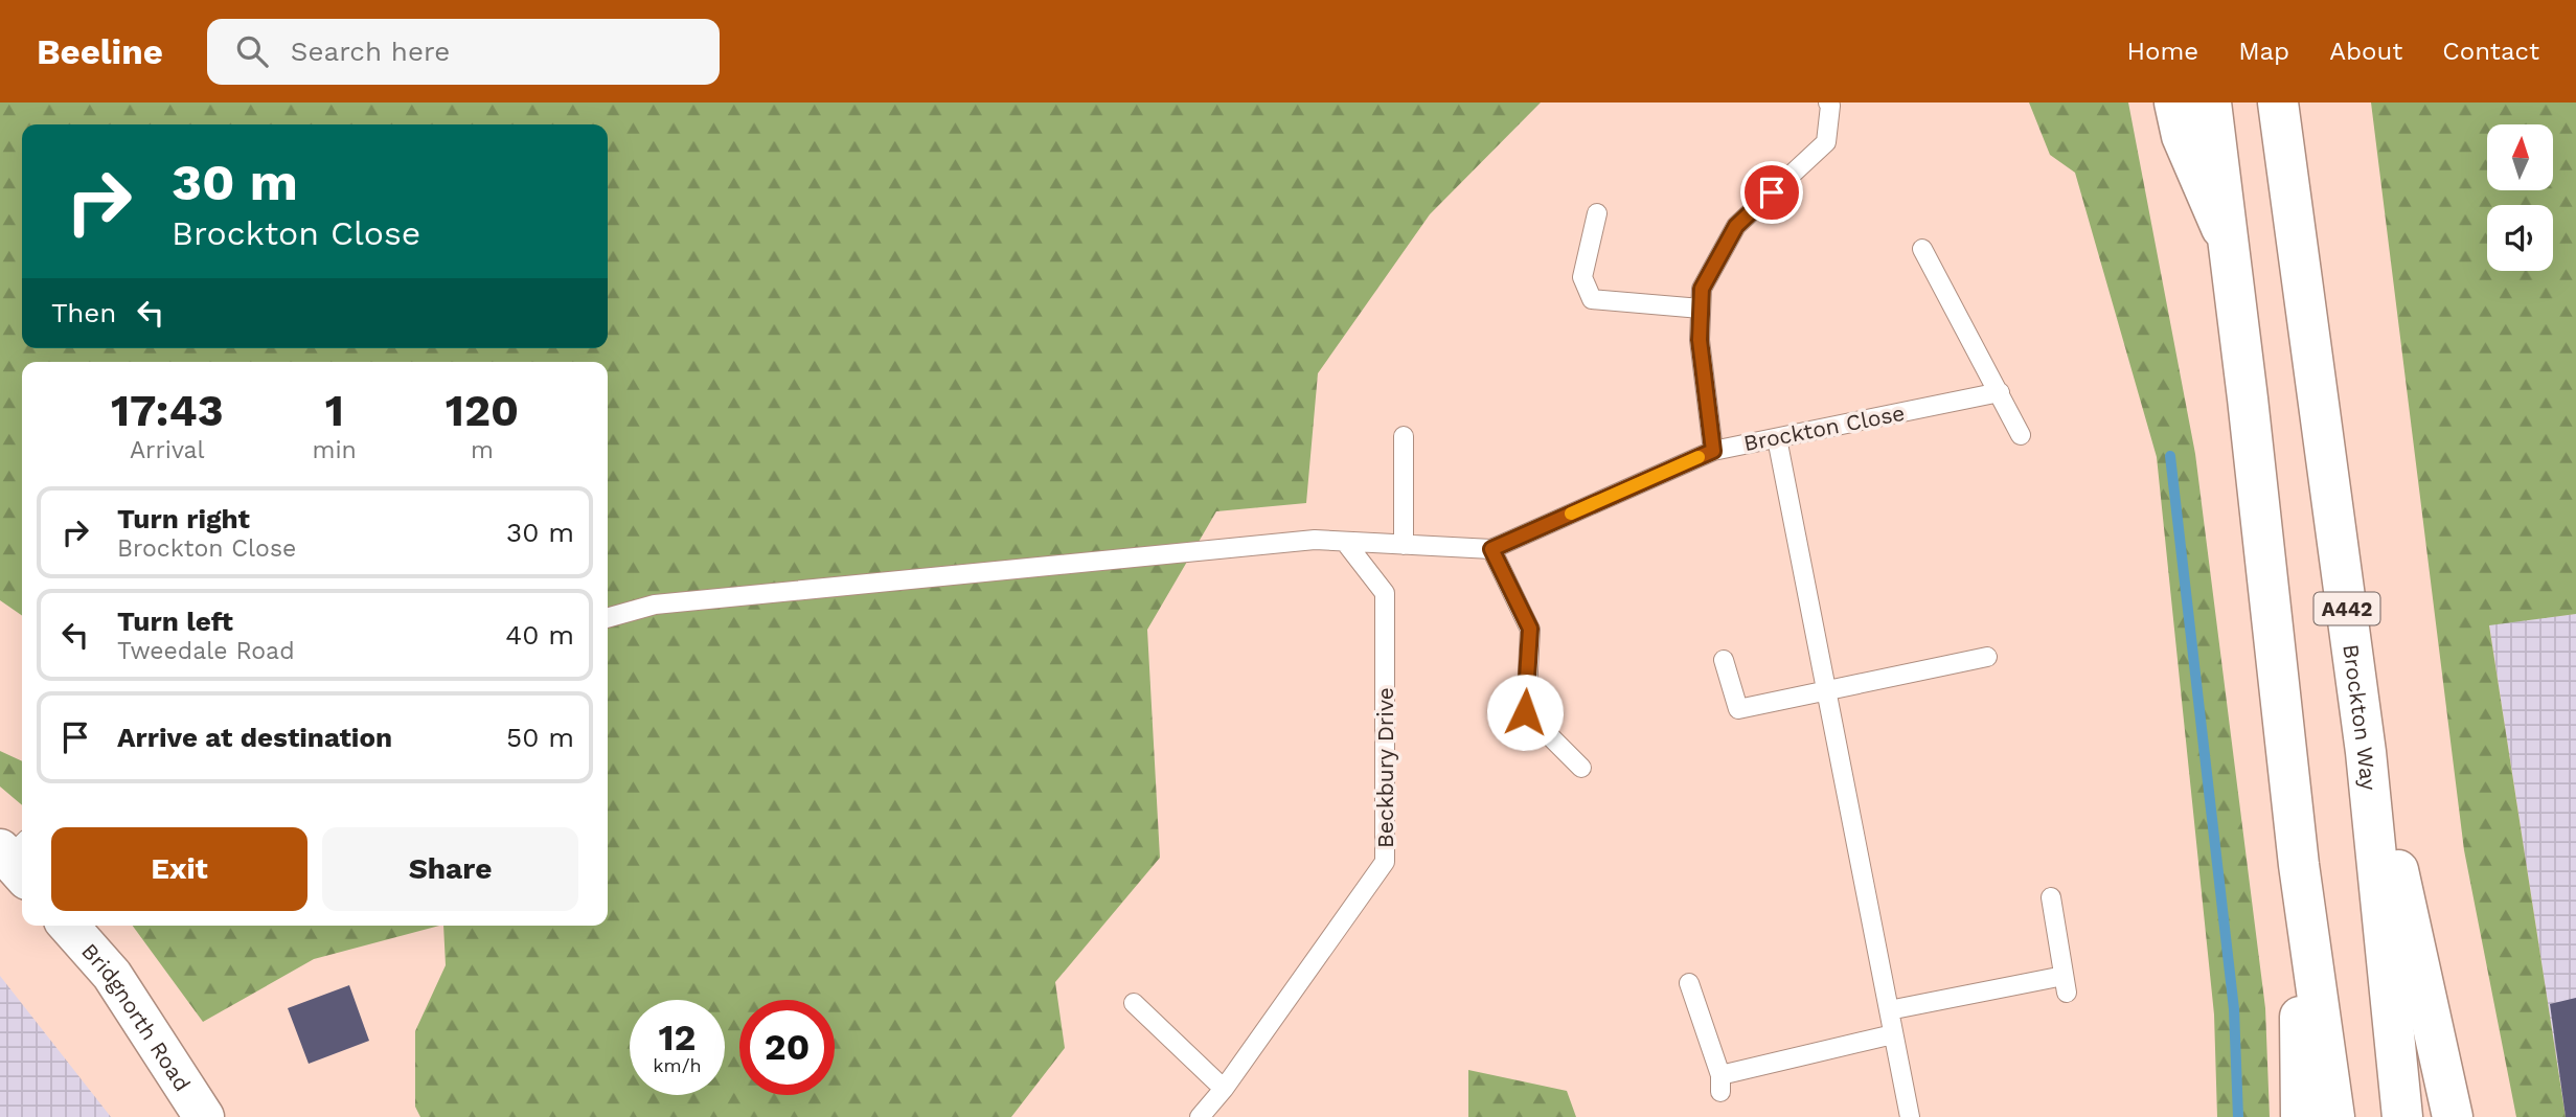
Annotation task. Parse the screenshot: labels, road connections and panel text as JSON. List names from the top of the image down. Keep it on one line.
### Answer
{"streets":{"main road":["A442","Brockton Way","Bridgnorth Road"],"lane":["Brockton Close","Beckbury Drive"]},"crossings":[["A442","Brockton Way"]],"north":"top","page":{"header":"Beeline","search":"Search here","nav":["Home","Map","About","Contact"],"turn":["30 m","Brockton Close"],"then":"Then","eta":["17:43","Arrival","1","min","120","m"],"list":[{"name":"Turn right","note":"Brockton Close","value":"30 m"},{"name":"Turn left","note":"Tweedale Road","value":"40 m"},{"name":"Arrive at destination","value":"50 m"}],"buttons":["Exit","Share"],"speed":"12 km/h","limit":"20"}}
